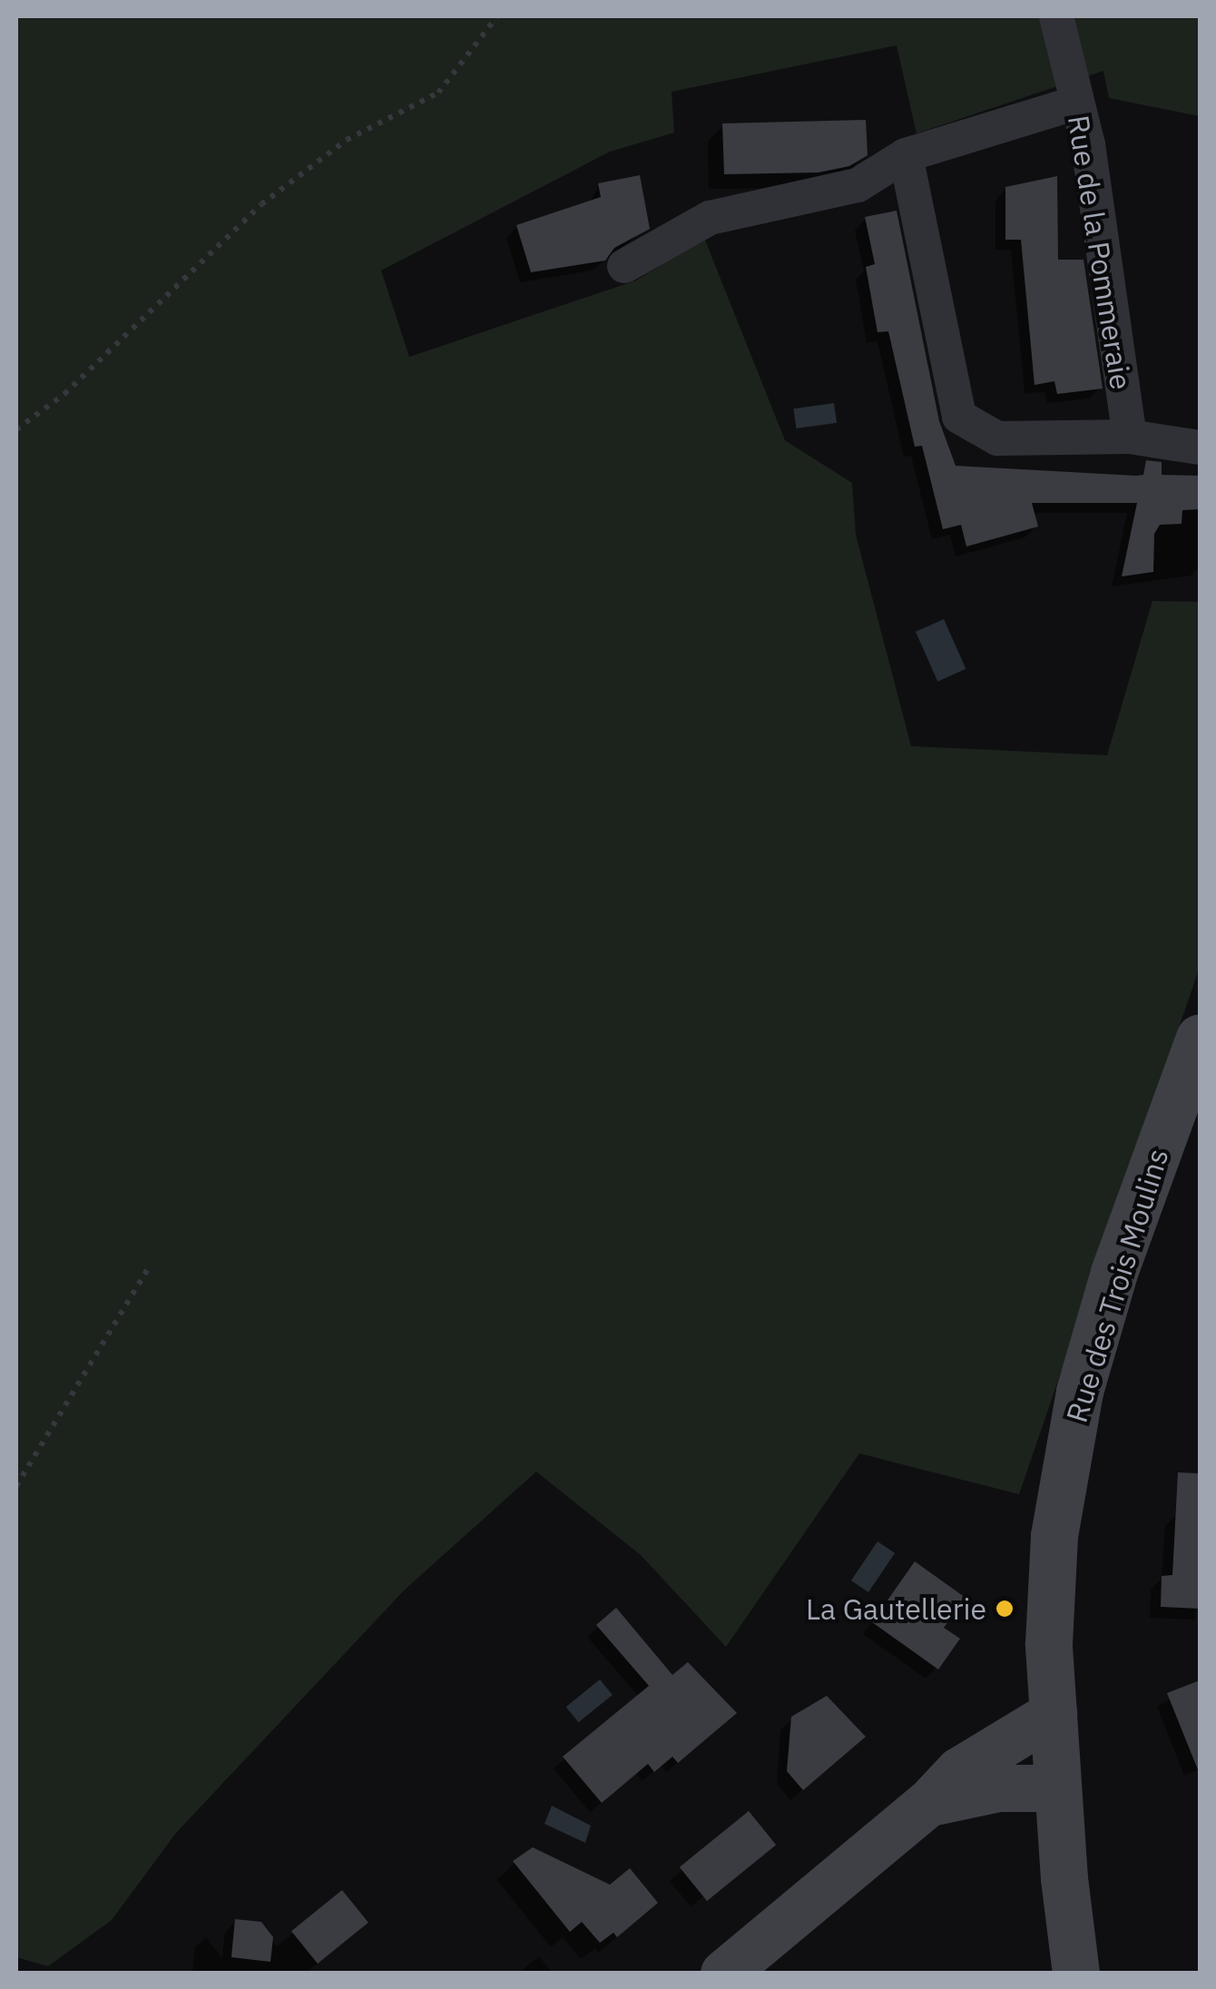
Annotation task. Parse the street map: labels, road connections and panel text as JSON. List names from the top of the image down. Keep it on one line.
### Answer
{"streets":{"main road":["Rue des Trois Moulins"],"street":["Rue de la Pommeraie"]},"places":["La Gautellerie"]}
